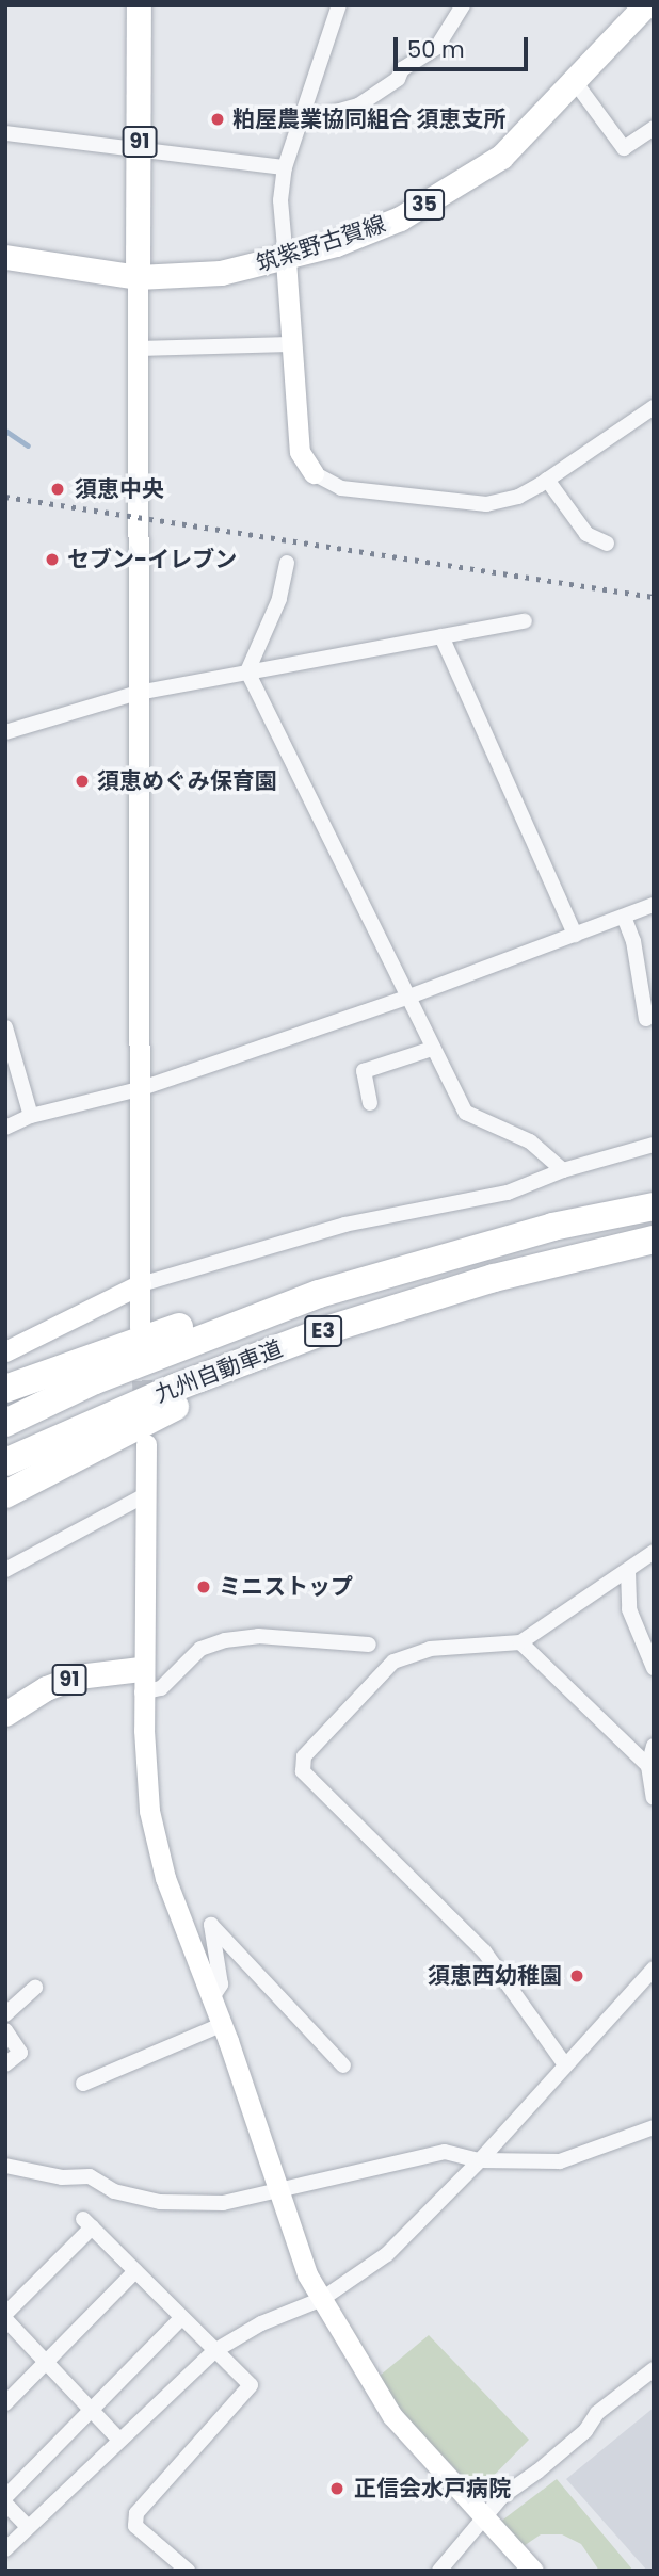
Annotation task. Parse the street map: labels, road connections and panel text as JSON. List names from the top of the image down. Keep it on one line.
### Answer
{"streets":{"highway":["E3","九州自動車道"],"main road":["91","35","筑紫野古賀線"]},"crossings":[["91","筑紫野古賀線"]],"places":["粕屋農業協同組合 須恵支所","須恵中央","セブン-イレブン","須恵めぐみ保育園","ミニストップ","須恵西幼稚園","正信会水戸病院"],"scale_bar":"50 m"}
